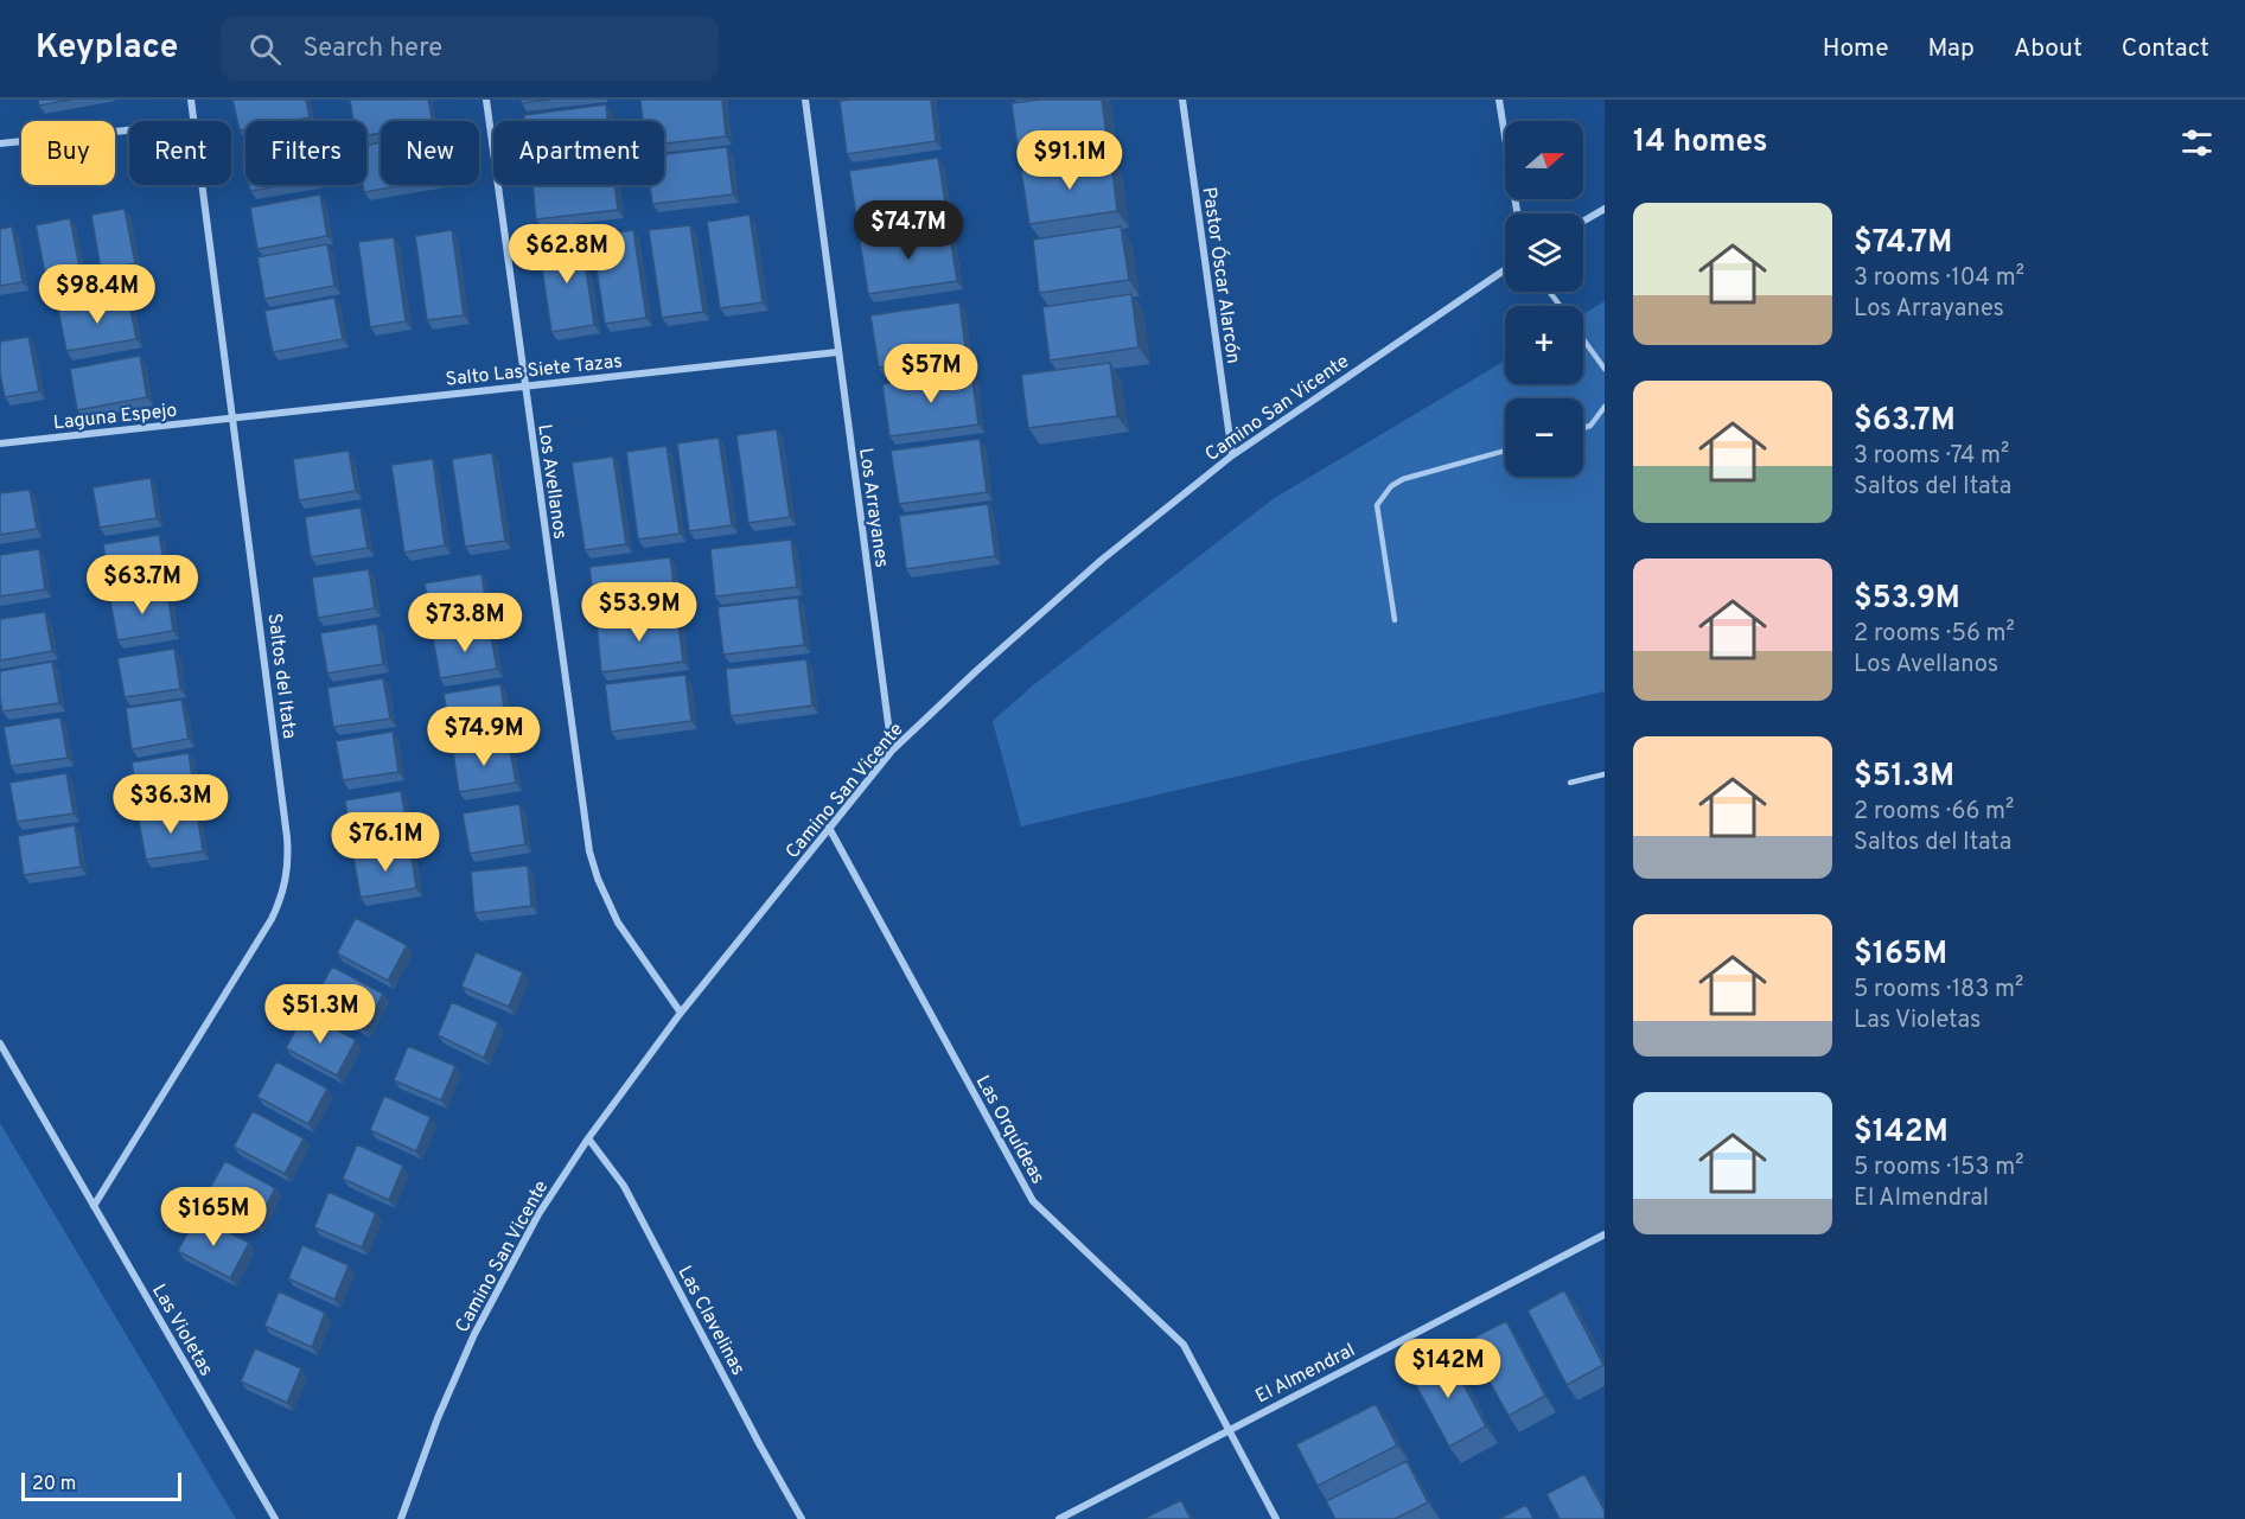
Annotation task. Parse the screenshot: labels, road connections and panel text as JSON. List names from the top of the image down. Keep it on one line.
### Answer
{"streets":{"street":["Pastor Óscar Alarcón","Salto Las Siete Tazas","Camino San Vicente","Laguna Espejo","Los Avellanos","Los Arrayanes","Saltos del Itata","Las Orquídeas","Las Clavelinas","Las Violetas","El Almendral"]},"crossings":[["Pastor Óscar Alarcón","Camino San Vicente"],["Salto Las Siete Tazas","Laguna Espejo"],["Salto Las Siete Tazas","Los Avellanos"],["Salto Las Siete Tazas","Los Arrayanes"],["Salto Las Siete Tazas","Saltos del Itata"],["Camino San Vicente","Los Avellanos"],["Camino San Vicente","Los Arrayanes"],["Camino San Vicente","Las Orquídeas"],["Camino San Vicente","Las Clavelinas"],["Laguna Espejo","Saltos del Itata"],["Saltos del Itata","Las Violetas"],["Las Orquídeas","El Almendral"]],"scale_bar":"20 m","north":"right","page":{"header":"Keyplace","search":"Search here","nav":["Home","Map","About","Contact"],"heading":"14 homes","map_buttons":["+","−"],"chip":["Buy","Rent","Filters","New","Apartment"],"price":["$91.1M","$74.7M","$62.8M","$98.4M","$57M","$63.7M","$53.9M","$73.8M","$74.9M","$36.3M","$76.1M","$51.3M","$165M","$142M"],"list":[{"name":"$74.7M","note":"3 rooms · 104 m² · Los Arrayanes"},{"name":"$63.7M","note":"3 rooms · 74 m² · Saltos del Itata"},{"name":"$53.9M","note":"2 rooms · 56 m² · Los Avellanos"},{"name":"$51.3M","note":"2 rooms · 66 m² · Saltos del Itata"},{"name":"$165M","note":"5 rooms · 183 m² · Las Violetas"},{"name":"$142M","note":"5 rooms · 153 m² · El Almendral"}],"scale":"20 m"}}
